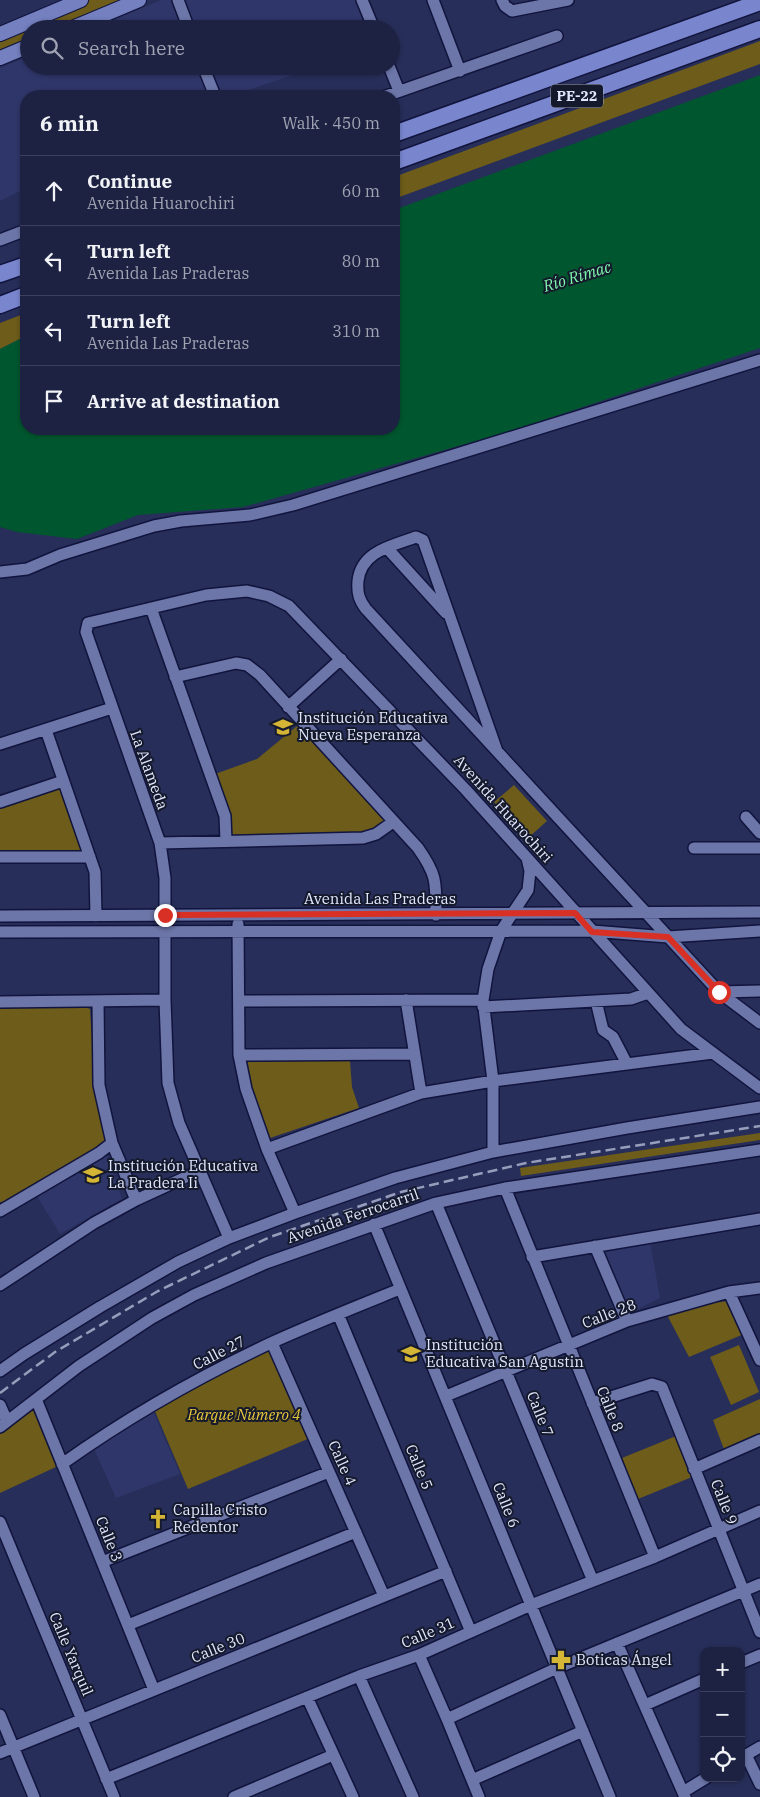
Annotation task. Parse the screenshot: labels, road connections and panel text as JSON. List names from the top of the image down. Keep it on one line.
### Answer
{"streets":{"highway":["PE-22"],"street":["La Alameda","Avenida Huarochiri","Avenida Las Praderas","Avenida Ferrocarril","Calle 28","Calle 27","Calle 8","Calle 7","Calle 4","Calle 5","Calle 9","Calle 6","Calle 3","Calle 31","Calle 30","Calle Yarquil"]},"crossings":[["La Alameda","Avenida Huarochiri"],["La Alameda","Avenida Las Praderas"],["La Alameda","Avenida Ferrocarril"],["Avenida Huarochiri","Avenida Las Praderas"],["Avenida Ferrocarril","Calle 8"],["Avenida Ferrocarril","Calle 7"],["Avenida Ferrocarril","Calle 6"],["Avenida Ferrocarril","Calle 3"],["Calle 28","Calle 8"],["Calle 28","Calle 7"],["Calle 28","Calle 6"],["Calle 27","Calle 4"],["Calle 27","Calle 5"],["Calle 27","Calle 6"],["Calle 27","Calle 3"],["Calle 8","Calle 9"],["Calle 8","Calle 31"],["Calle 7","Calle 31"],["Calle 4","Calle 30"],["Calle 5","Calle 31"],["Calle 5","Calle 30"],["Calle 9","Calle 31"],["Calle 6","Calle 31"],["Calle 3","Calle 30"],["Calle 31","Calle Yarquil"],["Calle 30","Calle Yarquil"]],"water":["Río Rímac"],"parks":["Parque Número 4"],"places":{"school or university":["Institución Educativa Nueva Esperanza","Institución Educativa La Pradera Ii","Institución Educativa San Agustin"],"church":["Capilla Cristo Redentor"],"pharmacy":["Boticas Ángel"]},"page":{"search":"Search here","heading":["6 min","Walk · 450 m"],"list":[["Continue","Avenida Huarochiri","60 m"],["Turn left","Avenida Las Praderas","80 m"],["Turn left","Avenida Las Praderas","310 m"],"Arrive at destination"],"map_buttons":["+","−"]}}
